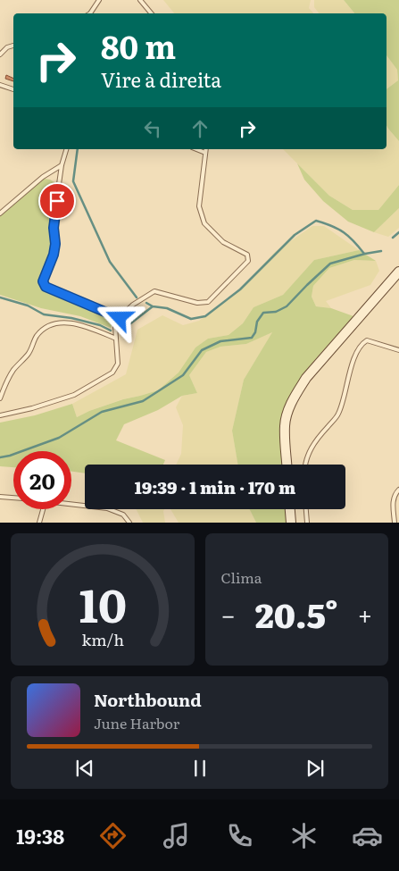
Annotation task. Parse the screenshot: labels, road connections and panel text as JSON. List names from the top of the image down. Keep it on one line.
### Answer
{"page":{"turn":["80 m","Vire à direita"],"limit":"20","trip":"19:39 · 1 min · 170 m","tile":"Clima","heat":["−","20.5°","+"],"song":["Northbound","June Harbor"],"tabs":"19:38","gauge":["10","km/h"]}}
